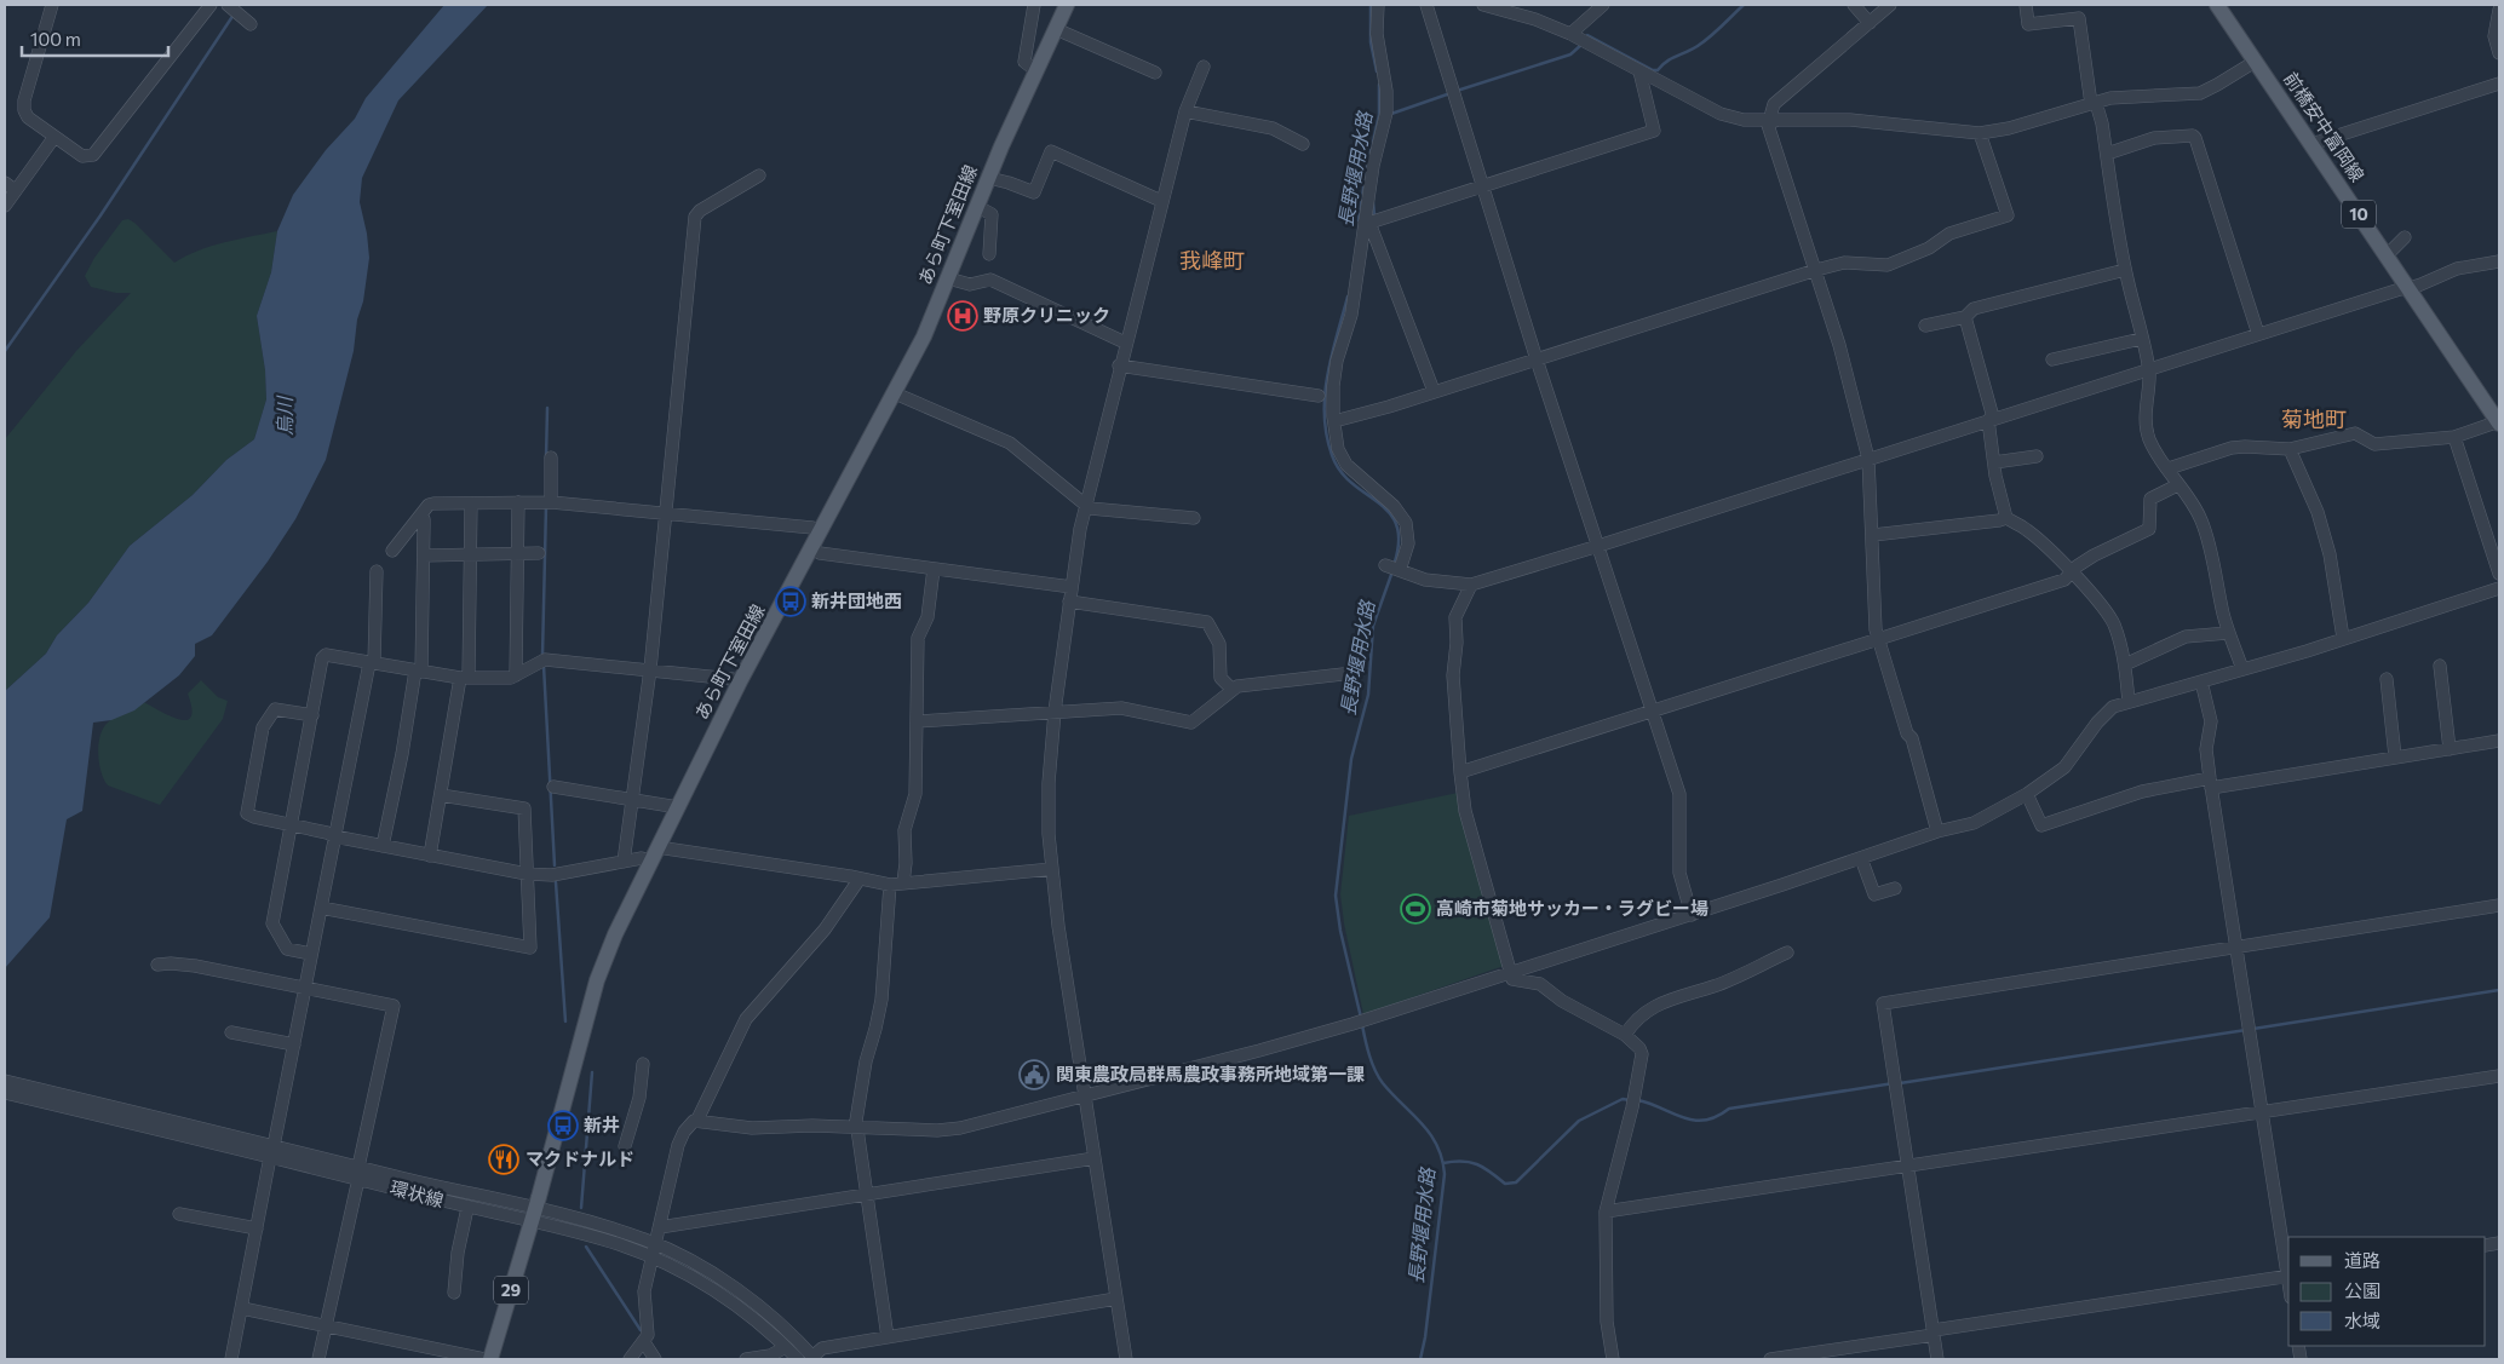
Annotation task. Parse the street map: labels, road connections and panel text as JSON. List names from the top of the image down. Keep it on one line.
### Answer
{"streets":{"main road":["前橋安中富岡線","10","あら町下室田線","29"],"street":["環状線"]},"crossings":[["あら町下室田線","環状線"],["あら町下室田線","29"],["環状線","29"]],"districts":["我峰町","菊地町"],"water":["長野堰用水路","烏川"],"places":{"hospital":["野原クリニック"],"bus stop":["新井団地西","新井"],"sports":["高崎市菊地サッカー・ラグビー場"],"public building":["関東農政局群馬農政事務所地域第一課"],"restaurant":["マクドナルド"]},"legend":["道路","公園","水域"],"scale_bar":"100 m"}
